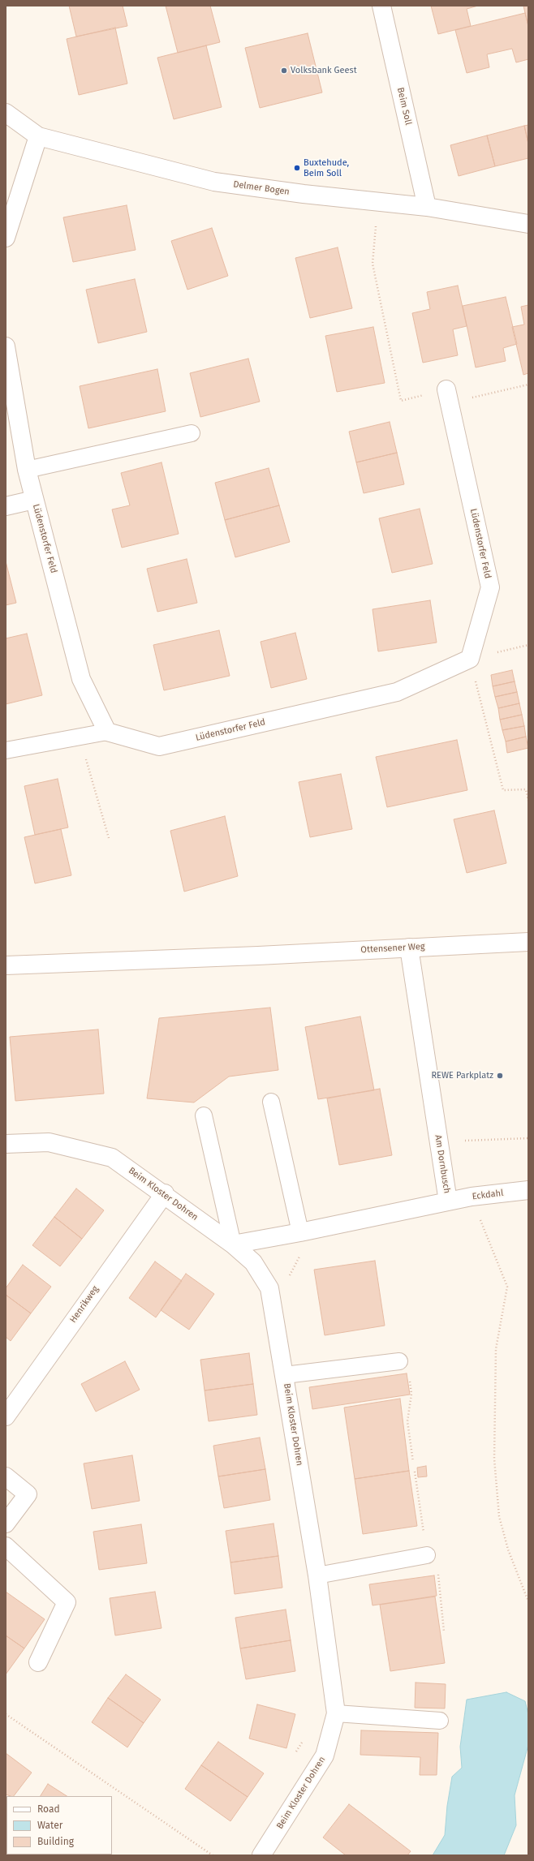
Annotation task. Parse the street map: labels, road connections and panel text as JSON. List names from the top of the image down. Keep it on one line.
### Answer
{"streets":{"street":["Beim Soll","Delmer Bogen","Lüdenstorfer Feld","Ottensener Weg","Am Dornbusch","Beim Kloster Dohren","Eckdahl","Henrikweg"]},"crossings":[["Beim Soll","Delmer Bogen"],["Ottensener Weg","Am Dornbusch"],["Am Dornbusch","Beim Kloster Dohren"],["Am Dornbusch","Eckdahl"],["Beim Kloster Dohren","Henrikweg"]],"places":["Volksbank Geest","Buxtehude, Beim Soll","REWE Parkplatz"],"legend":["Road","Water","Building"]}
